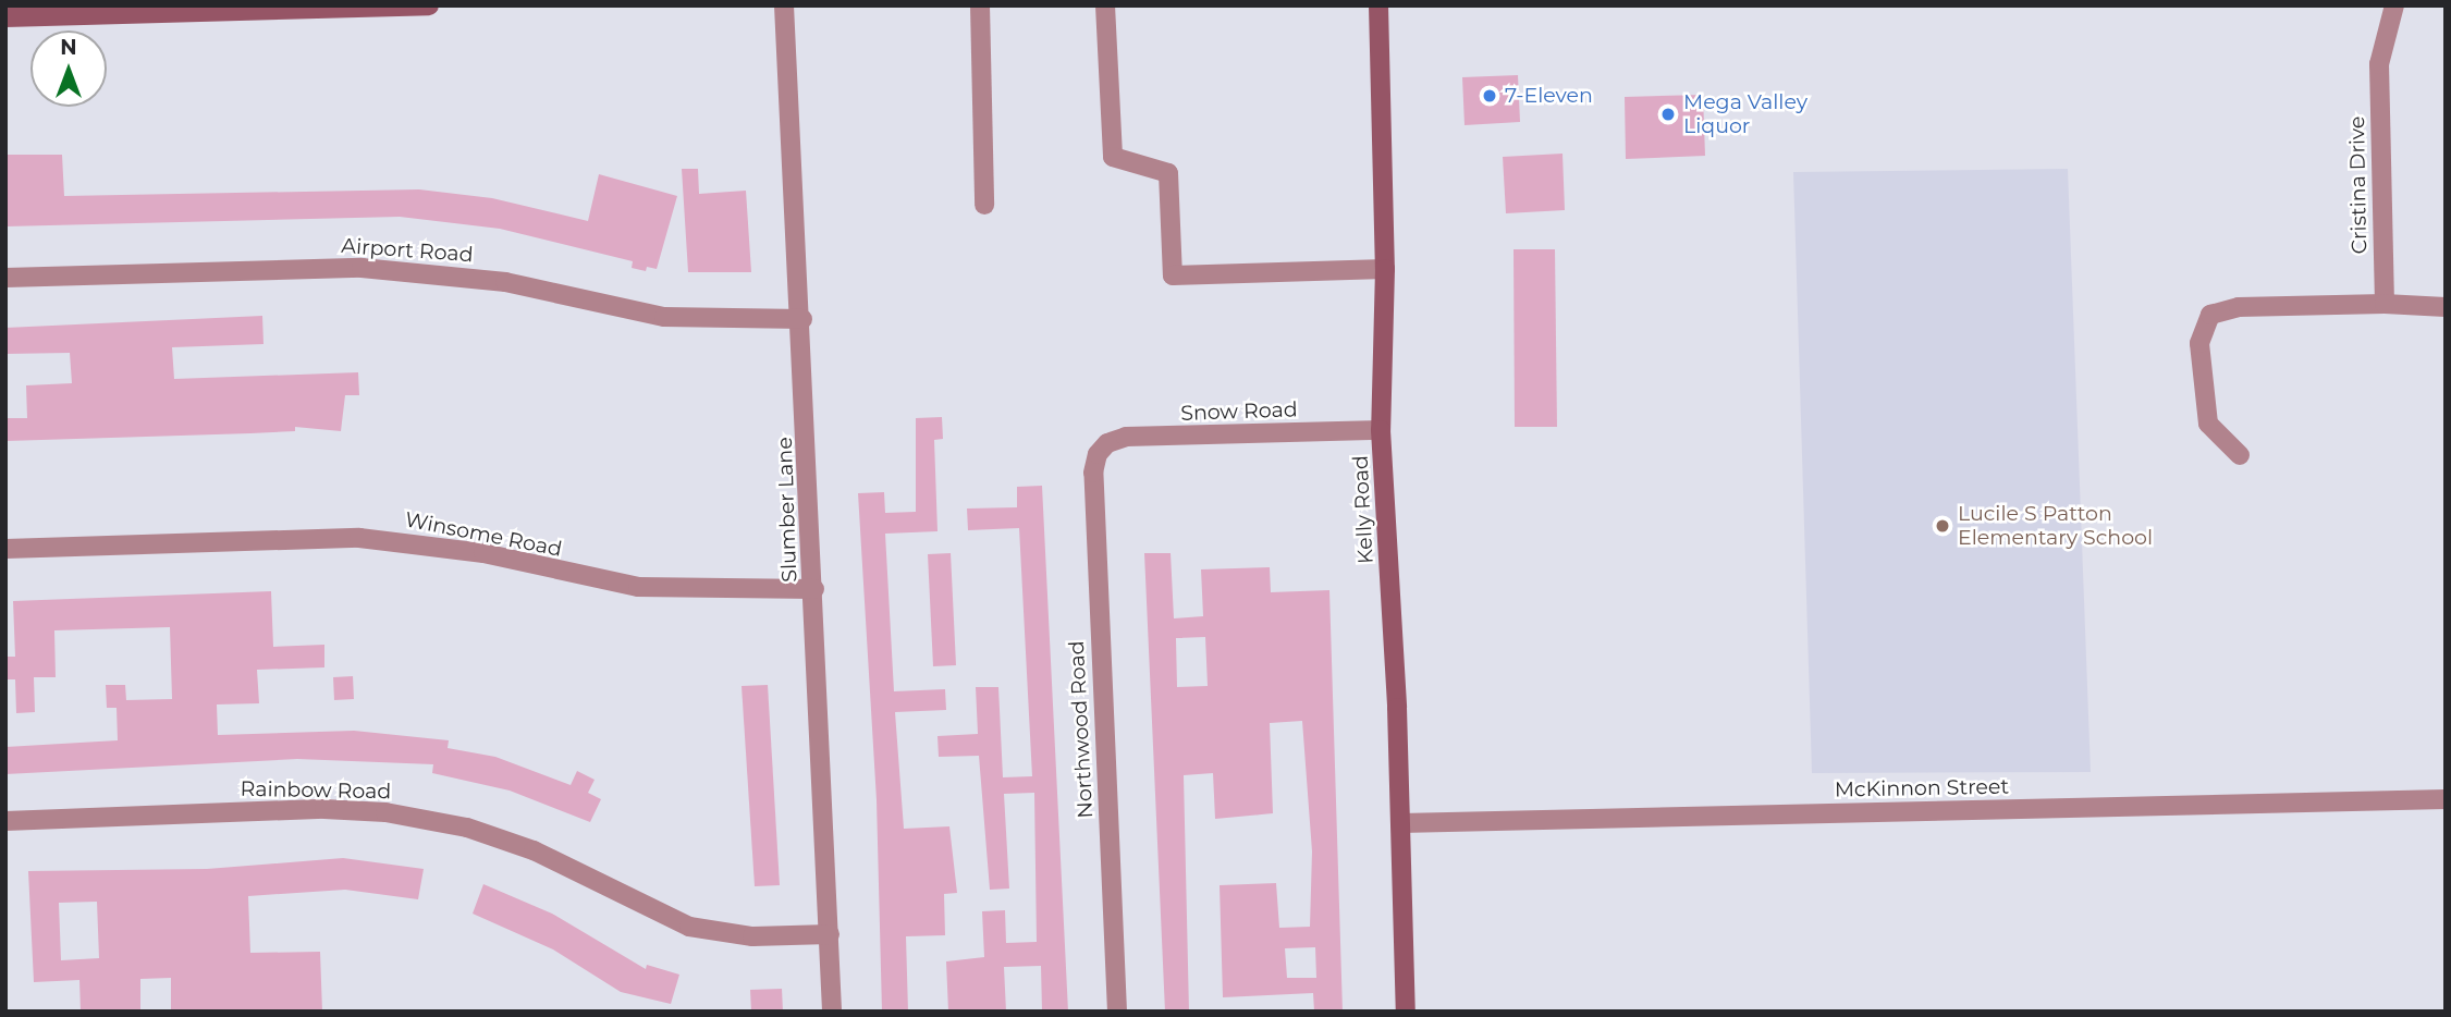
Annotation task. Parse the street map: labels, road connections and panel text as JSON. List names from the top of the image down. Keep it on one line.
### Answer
{"streets":{"street":["Cristina Drive","Airport Road","Snow Road","Slumber Lane","Kelly Road","Winsome Road","Northwood Road","McKinnon Street","Rainbow Road"]},"crossings":[["Airport Road","Slumber Lane"],["Snow Road","Kelly Road"],["Snow Road","Northwood Road"],["Slumber Lane","Winsome Road"],["Slumber Lane","Rainbow Road"],["Kelly Road","McKinnon Street"]],"places":["7-Eleven","Mega Valley Liquor","Lucile S Patton Elementary School"],"north":"top"}
